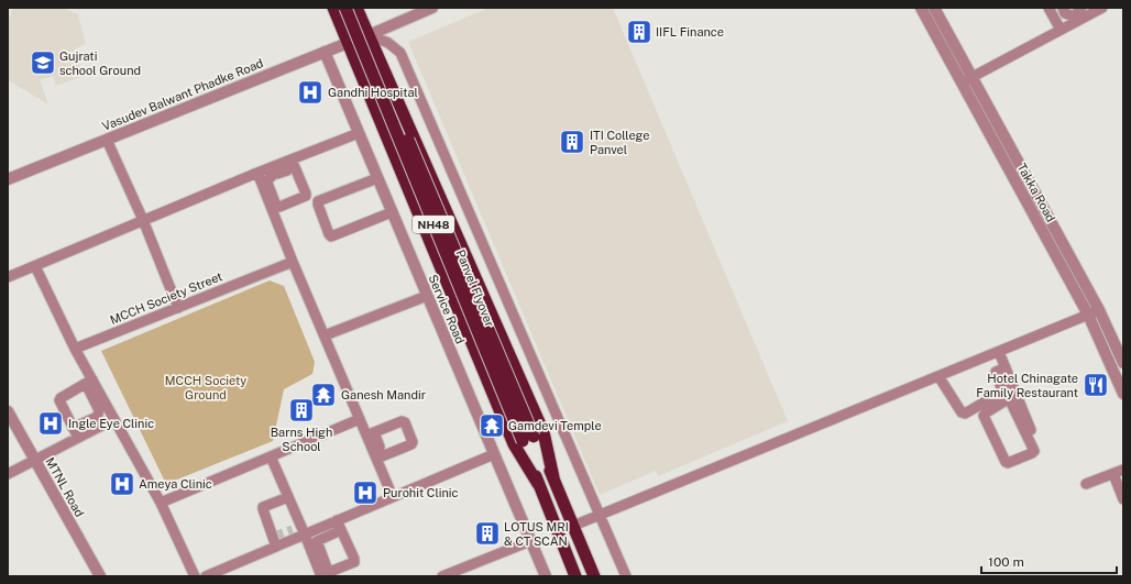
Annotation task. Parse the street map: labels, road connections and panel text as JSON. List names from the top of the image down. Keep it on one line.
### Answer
{"streets":{"highway":["NH48","Panvel Flyover"],"street":["Vasudev Balwant Phadke Road","Takka Road","MCCH Society Street","Service Road","MTNL Road"]},"crossings":[["Vasudev Balwant Phadke Road","Service Road"],["NH48","Panvel Flyover"]],"parks":["MCCH Society Ground"],"places":{"building":["IIFL Finance","ITI College Panvel","Barns High School","LOTUS MRI & CT SCAN"],"school or university":["Gujrati school Ground"],"hospital":["Gandhi Hospital","Ingle Eye Clinic","Ameya Clinic","Purohit Clinic"],"restaurant":["Hotel Chinagate Family Restaurant"],"temple":["Ganesh Mandir","Gamdevi Temple"]},"scale_bar":"100 m"}
